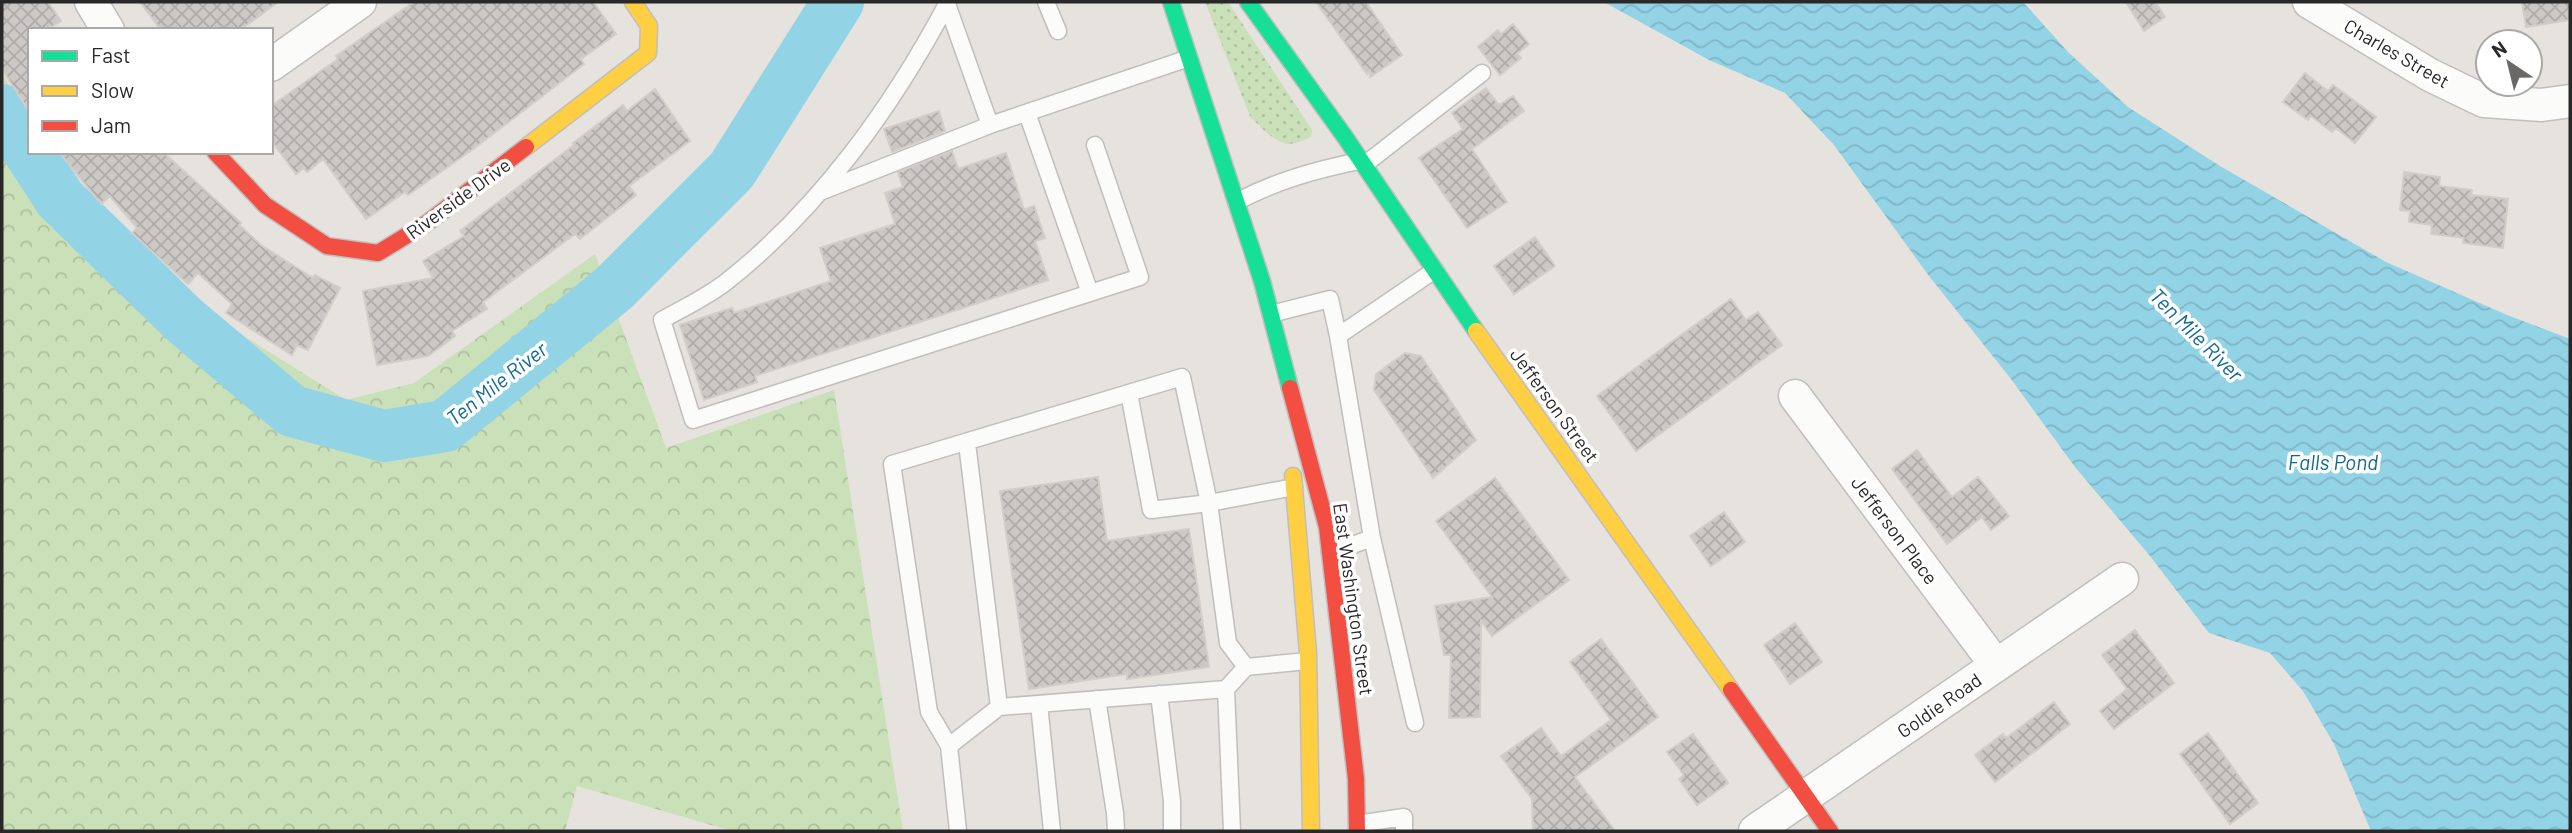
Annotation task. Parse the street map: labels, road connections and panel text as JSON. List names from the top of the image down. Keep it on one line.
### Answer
{"streets":{"street":["Charles Street","Riverside Drive","Jefferson Street","Jefferson Place","East Washington Street","Goldie Road"]},"crossings":[["Jefferson Street","Goldie Road"],["Jefferson Place","Goldie Road"]],"water":["Ten Mile River","Falls Pond"],"legend":["Fast","Slow","Jam"],"north":"top left"}
